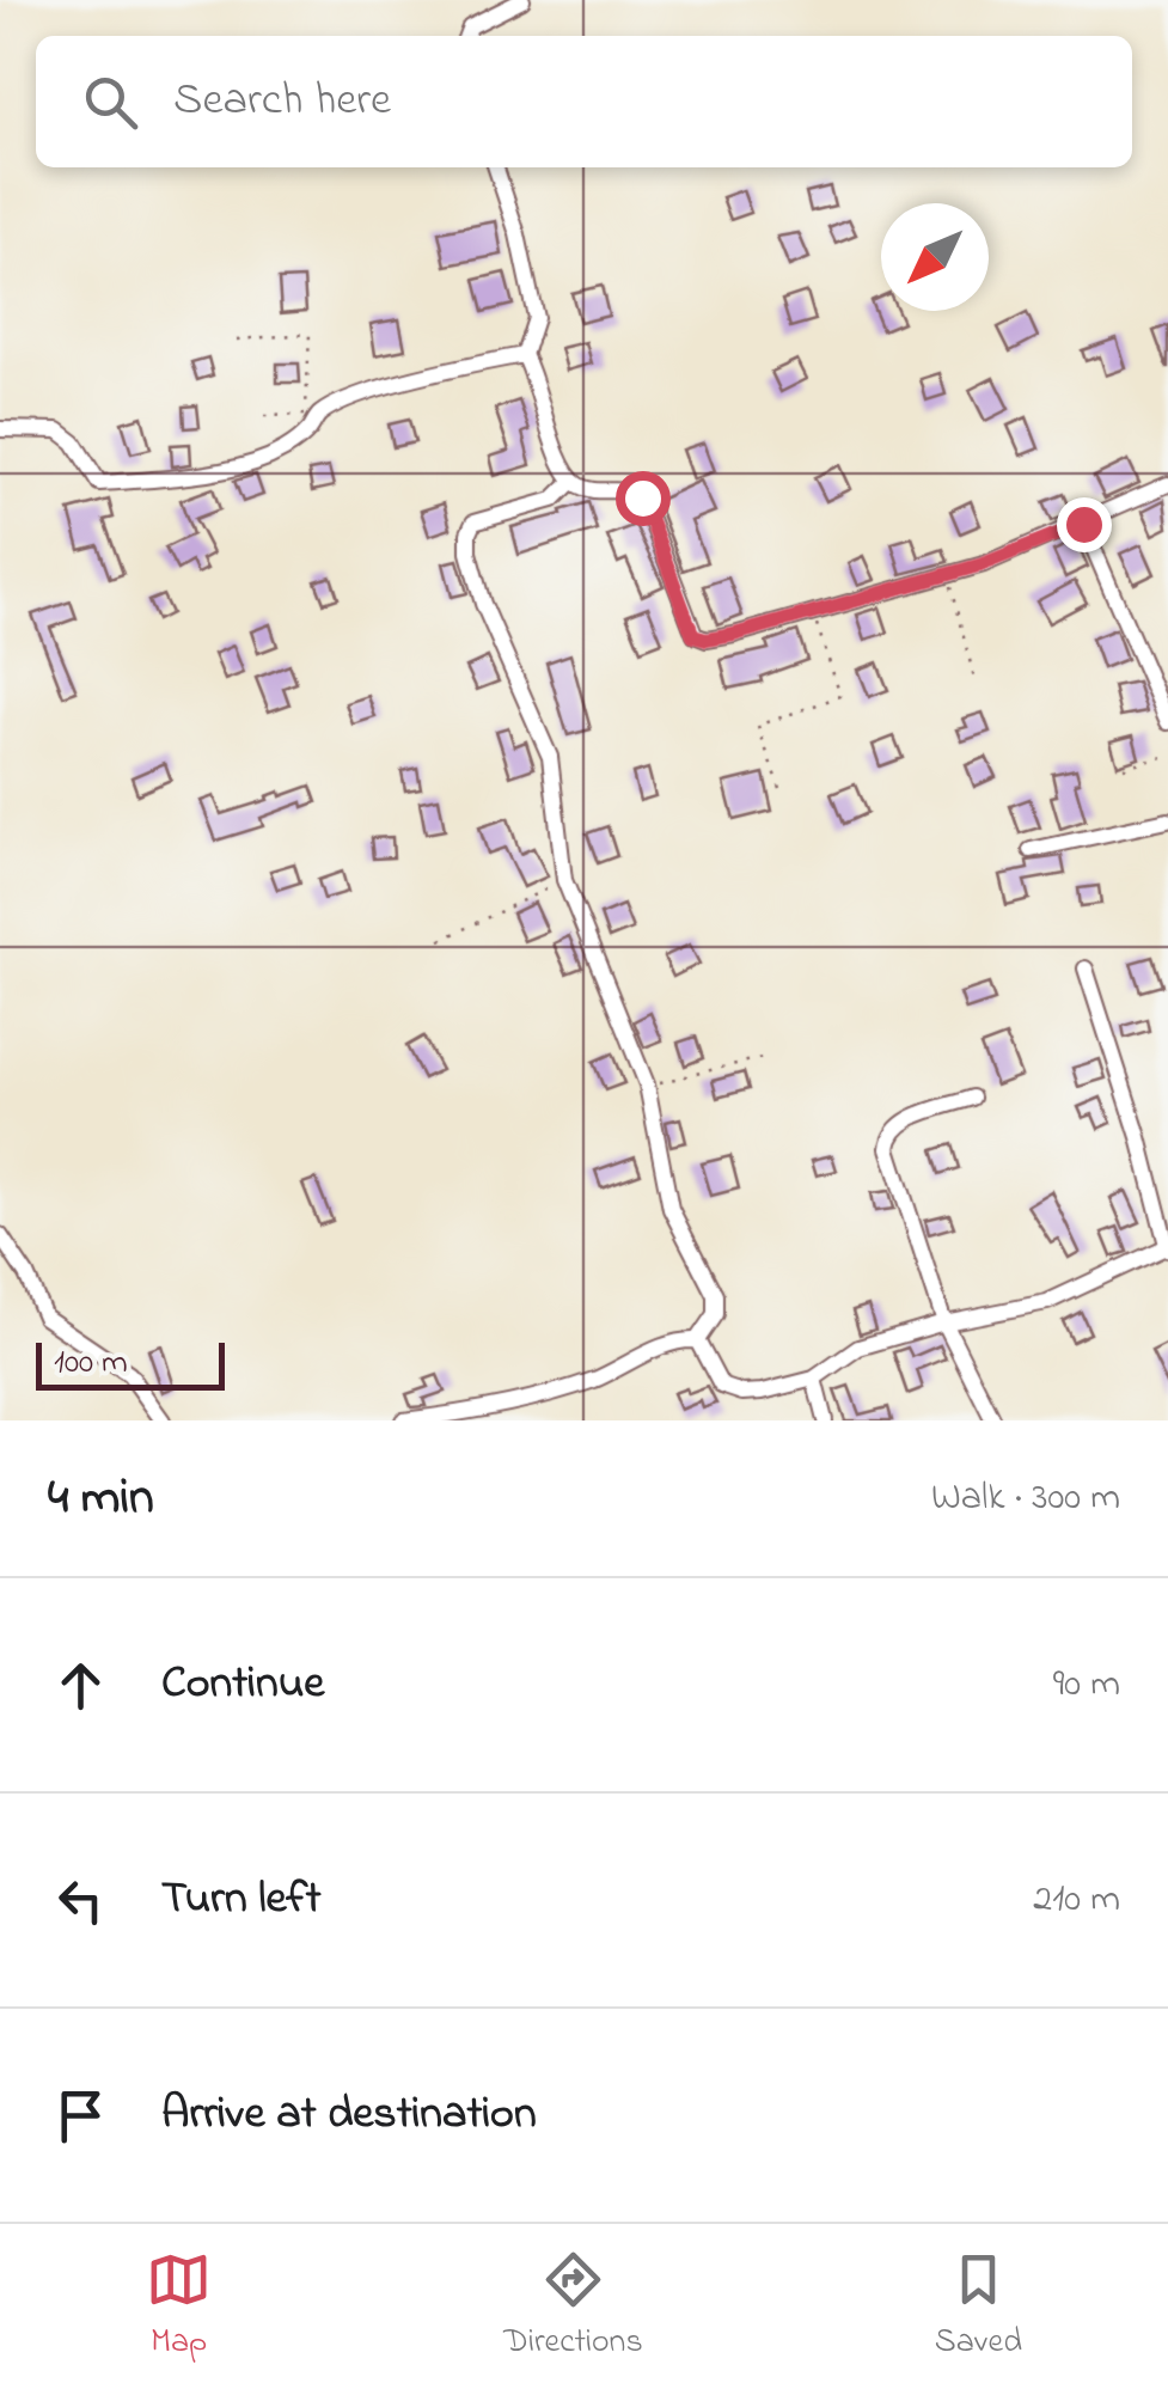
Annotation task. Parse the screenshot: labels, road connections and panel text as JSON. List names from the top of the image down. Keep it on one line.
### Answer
{"scale_bar":"100 m","north":"bottom left","page":{"search":"Search here","scale":"100 m","heading":["4 min","Walk · 300 m"],"list":[["Continue","90 m"],["Turn left","210 m"],"Arrive at destination"],"nav":["Map","Directions","Saved"]}}
